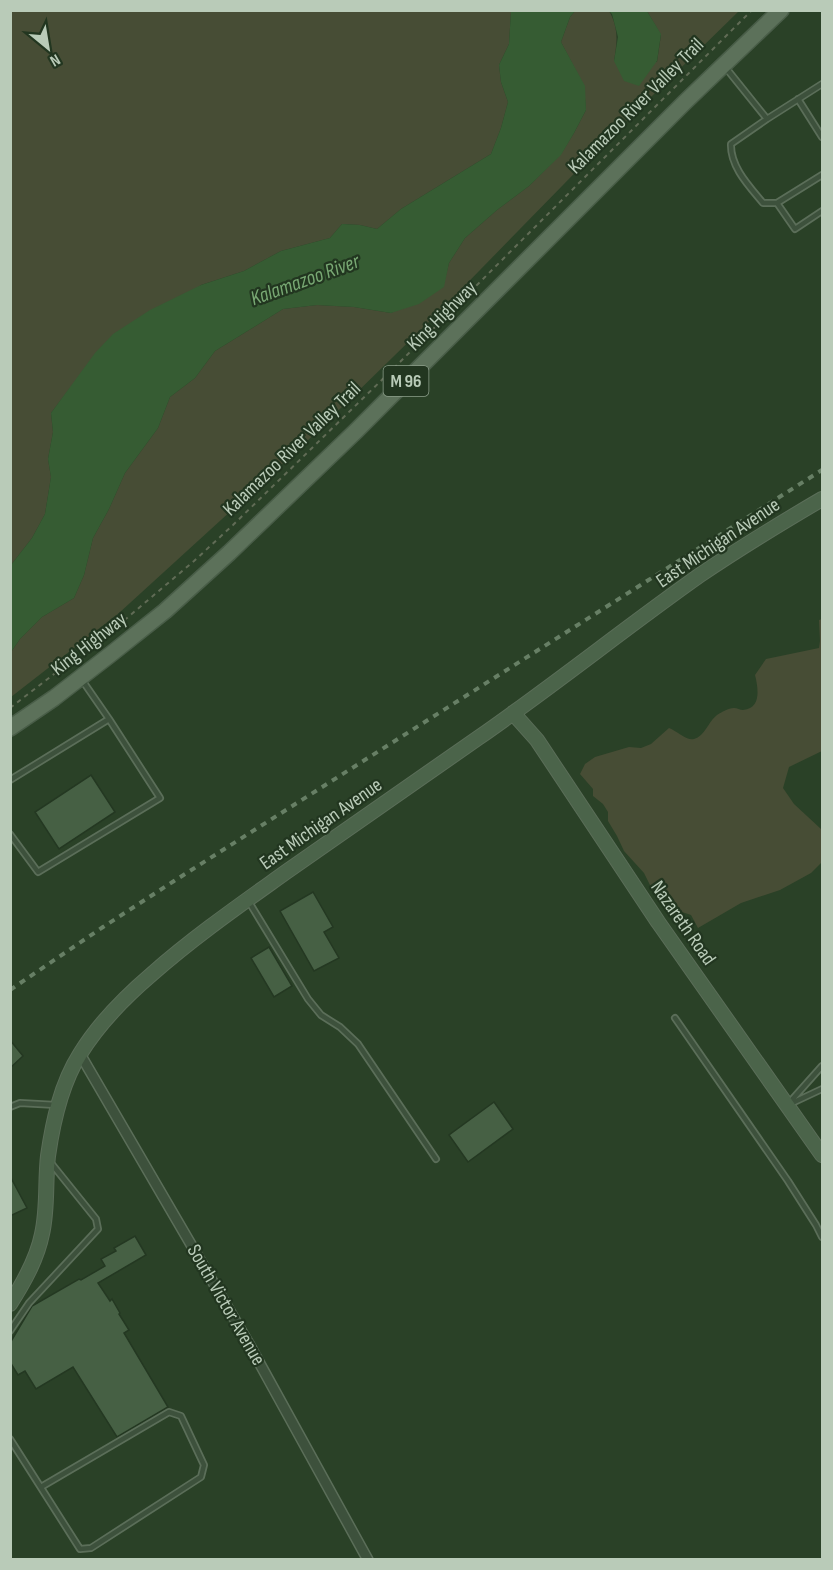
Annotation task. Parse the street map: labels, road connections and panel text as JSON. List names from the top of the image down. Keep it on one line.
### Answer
{"streets":{"main road":["King Highway","M 96"],"street":["East Michigan Avenue","Nazareth Road","South Victor Avenue"],"path":["Kalamazoo River Valley Trail"]},"crossings":[["East Michigan Avenue","Nazareth Road"],["East Michigan Avenue","South Victor Avenue"]],"water":["Kalamazoo River"],"north":"bottom right"}
